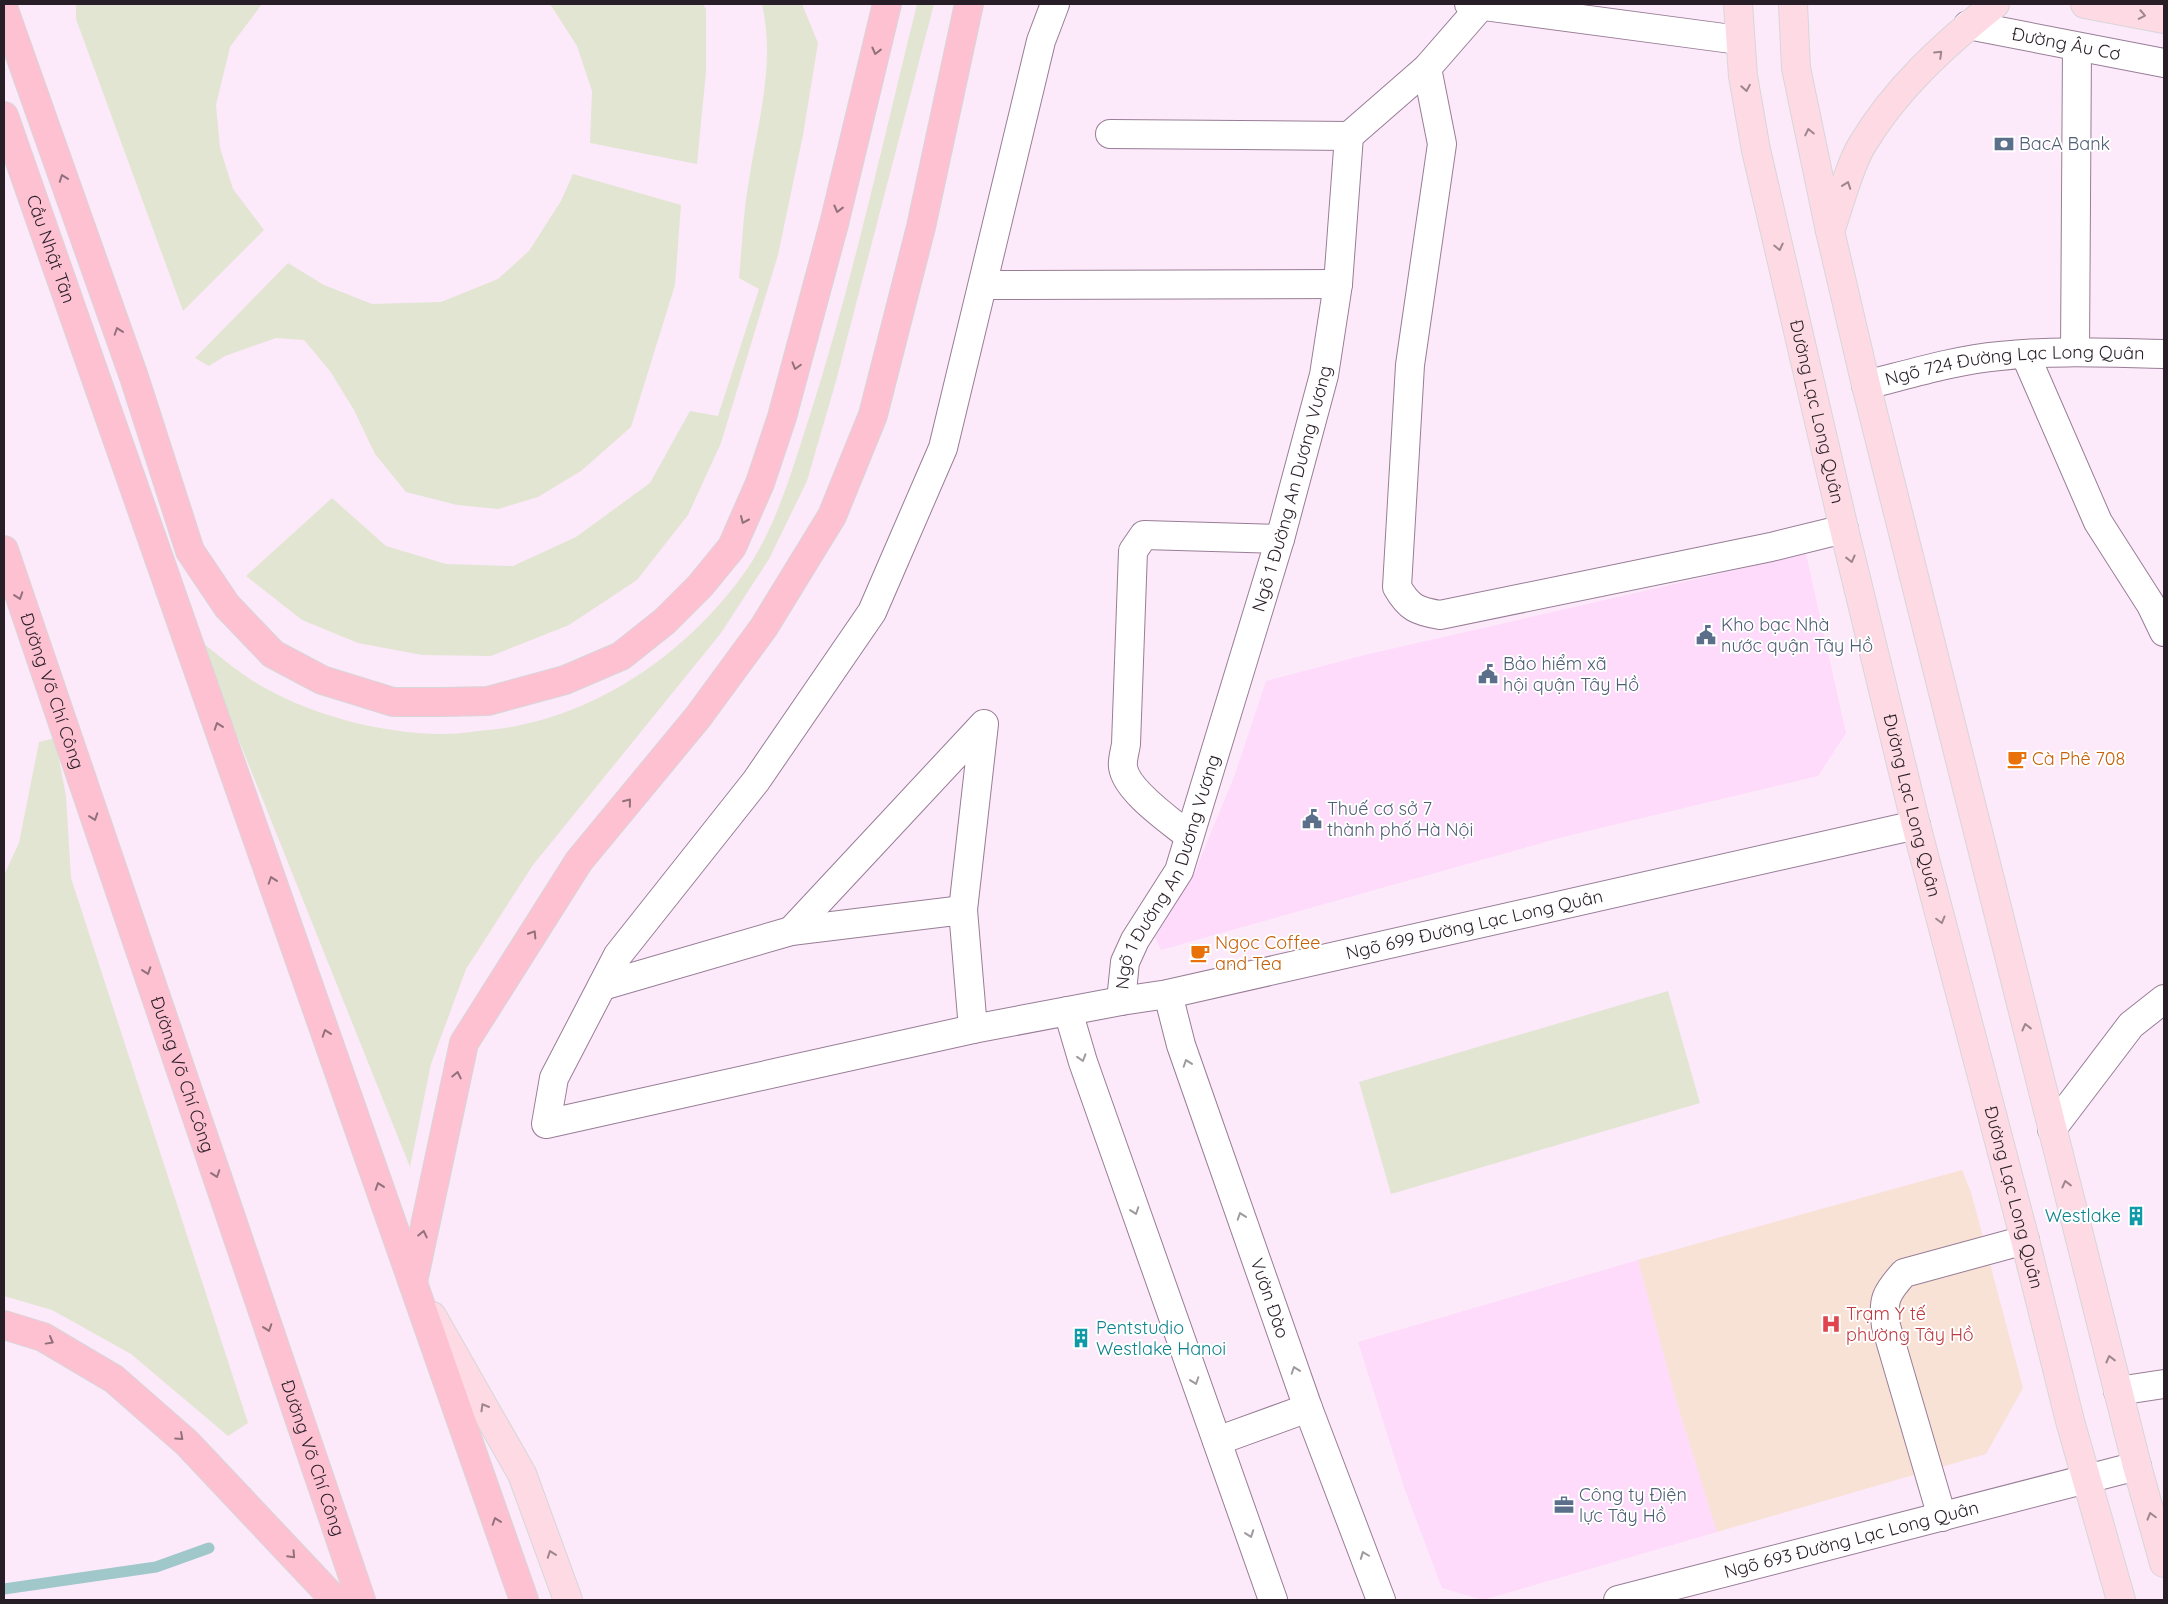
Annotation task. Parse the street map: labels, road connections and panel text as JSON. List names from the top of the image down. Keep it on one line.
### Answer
{"streets":{"highway":["Cầu Nhật Tân","Đường Võ Chí Công"],"main road":["Đường Lạc Long Quân"],"street":["Đường Âu Cơ","Ngõ 724 Đường Lạc Long Quân","Ngõ 1 Đường An Dương Vương","Ngõ 699 Đường Lạc Long Quân","Vườn Đào","Ngõ 693 Đường Lạc Long Quân"]},"crossings":[["Đường Lạc Long Quân","Ngõ 699 Đường Lạc Long Quân"],["Đường Lạc Long Quân","Ngõ 693 Đường Lạc Long Quân"],["Ngõ 1 Đường An Dương Vương","Ngõ 699 Đường Lạc Long Quân"],["Ngõ 699 Đường Lạc Long Quân","Vườn Đào"]],"one_way":["Cầu Nhật Tân","Đường Võ Chí Công"],"places":{"bank":["BacA Bank"],"public building":["Kho bạc Nhà nước quận Tây Hồ","Bảo hiểm xã hội quận Tây Hồ","Thuế cơ sở 7 thành phố Hà Nội"],"cafe":["Cà Phê 708","Ngọc Coffee and Tea"],"building":["Westlake","Pentstudio Westlake Hanoi"],"hospital":["Trạm Y tế phường Tây Hồ"],"office":["Công ty Điện lực Tây Hồ"]}}
